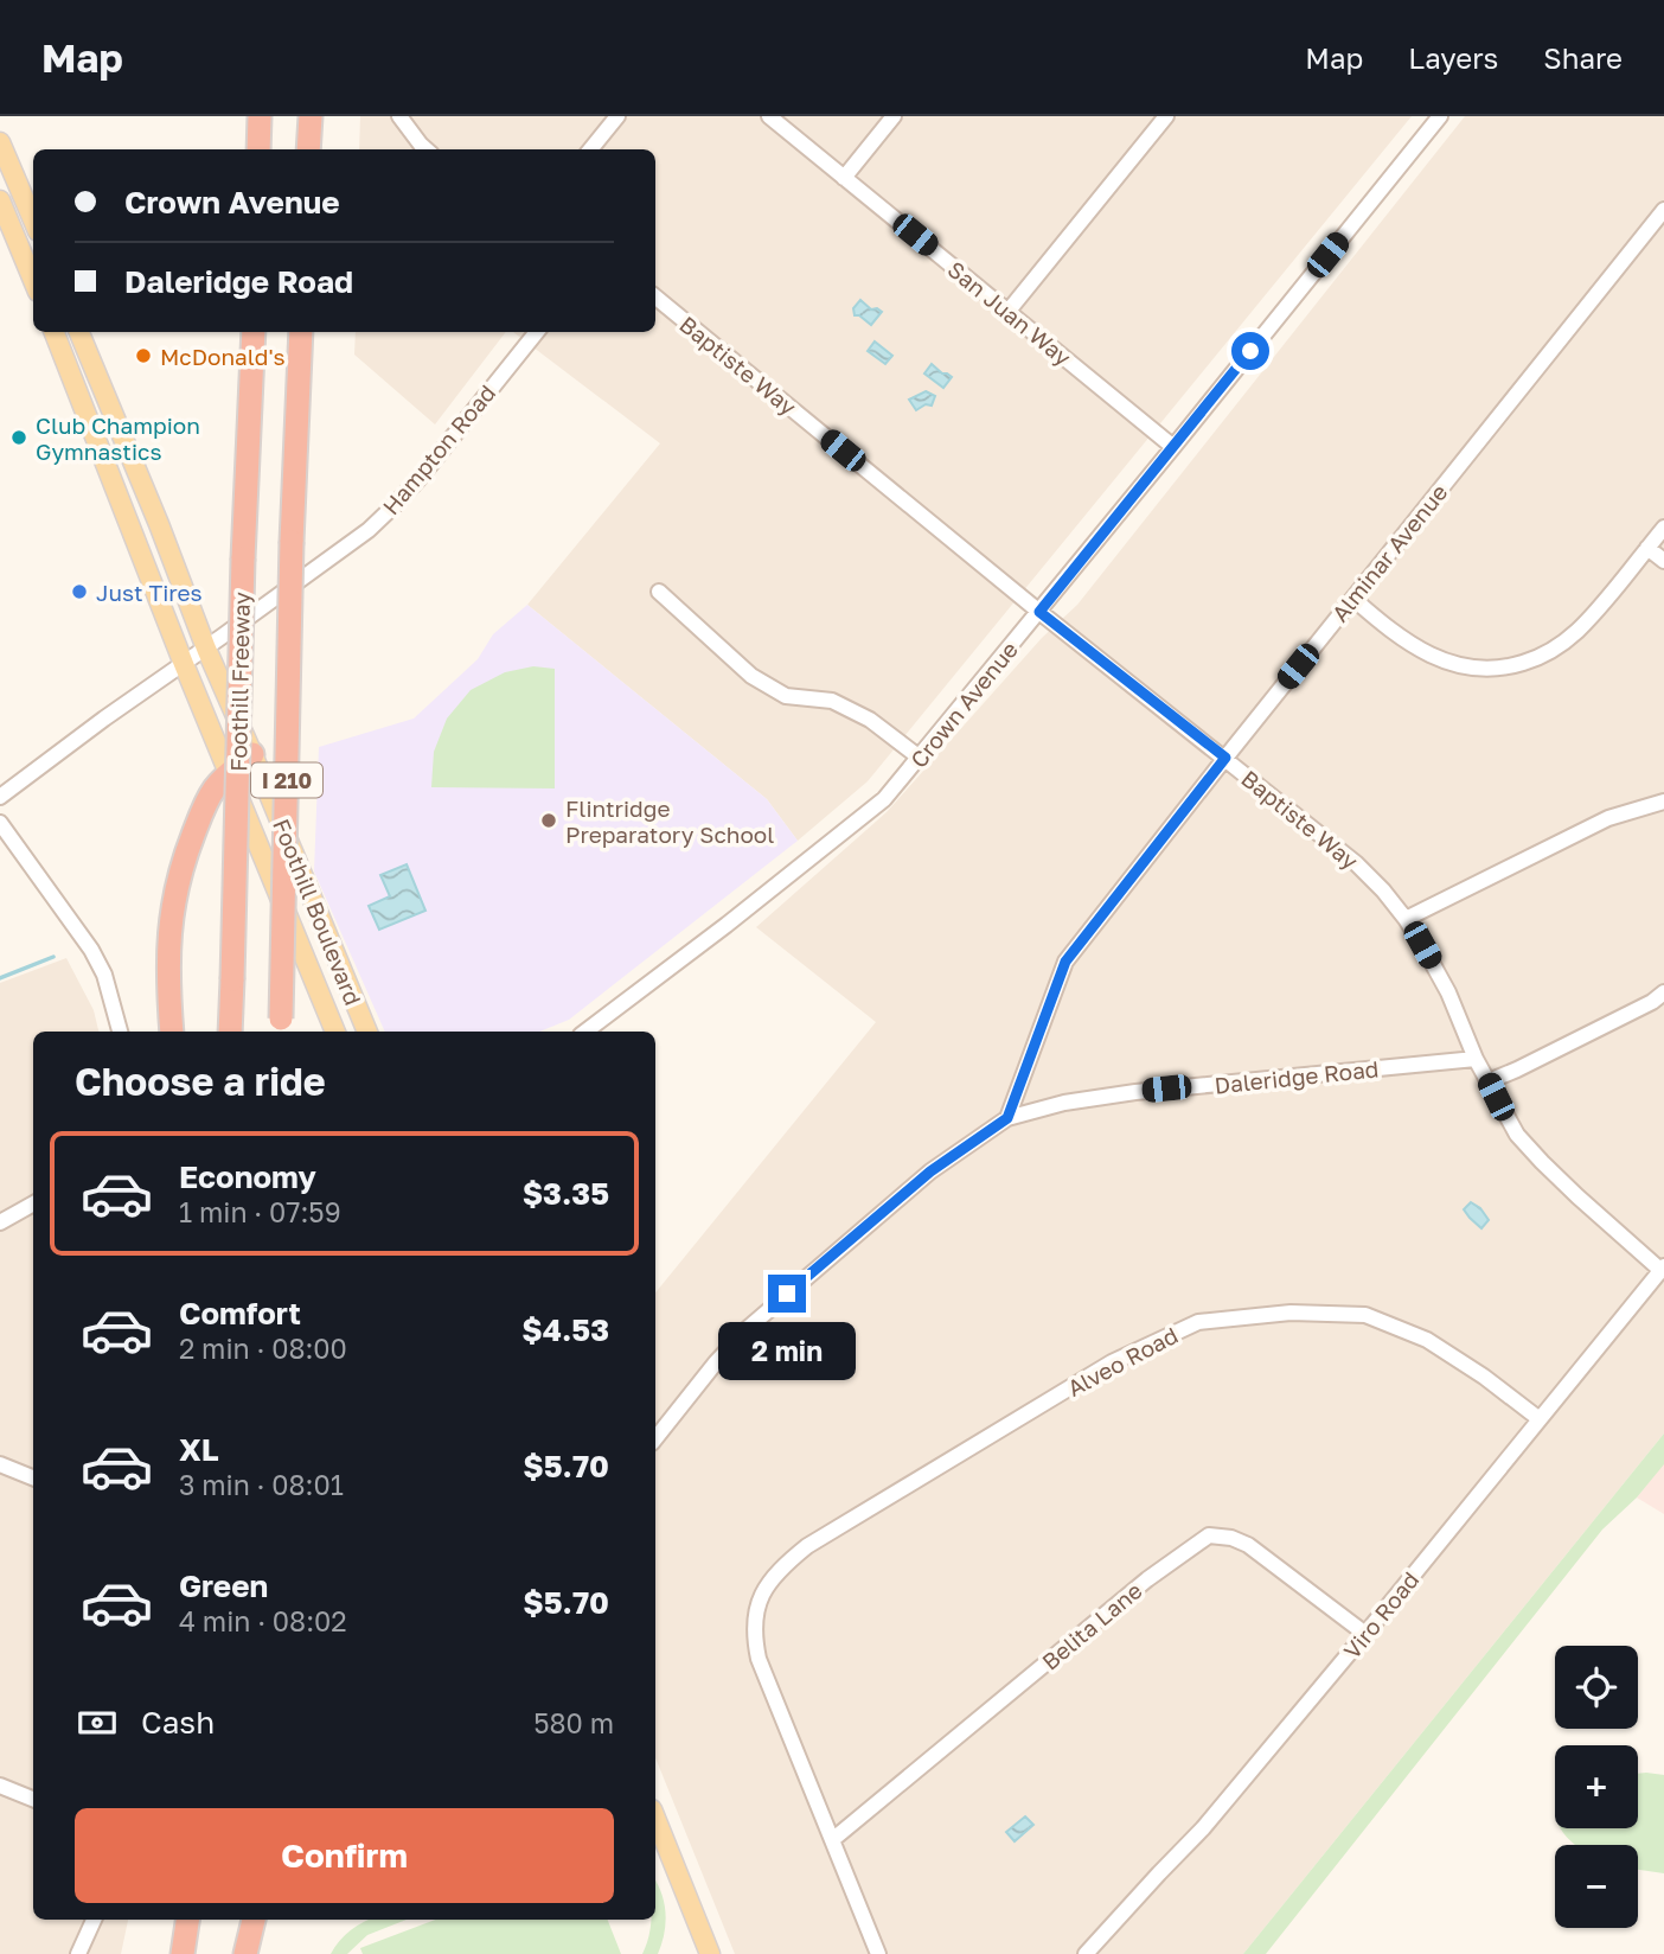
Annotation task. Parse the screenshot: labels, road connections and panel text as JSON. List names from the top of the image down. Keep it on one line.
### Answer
{"streets":{"highway":["Foothill Freeway","I 210"],"main road":["Foothill Boulevard"],"street":["San Juan Way","Baptiste Way","Hampton Road","Alminar Avenue","Crown Avenue","Daleridge Road","Alveo Road","Viro Road","Belita Lane"]},"crossings":[["San Juan Way","Crown Avenue"],["Baptiste Way","Alminar Avenue"],["Baptiste Way","Crown Avenue"],["Baptiste Way","Daleridge Road"],["Baptiste Way","Viro Road"],["Hampton Road","Foothill Boulevard"],["Alminar Avenue","Daleridge Road"],["Alveo Road","Viro Road"],["Alveo Road","Belita Lane"],["Viro Road","Belita Lane"]],"places":["McDonald's","Club Champion Gymnastics","Just Tires","Flintridge Preparatory School"],"page":{"header":"Map","nav":["Map","Layers","Share"],"banner":["Crown Avenue","Daleridge Road"],"heading":"Choose a ride","list":[{"name":"Economy","note":"1 min · 07:59","value":"$3.35"},{"name":"Comfort","note":"2 min · 08:00","value":"$4.53"},{"name":"XL","note":"3 min · 08:01","value":"$5.70"},{"name":"Green","note":"4 min · 08:02","value":"$5.70"}],"bubble":"2 min","map_buttons":["+","−"],"pay":["Cash","580 m"],"buttons":"Confirm"}}
